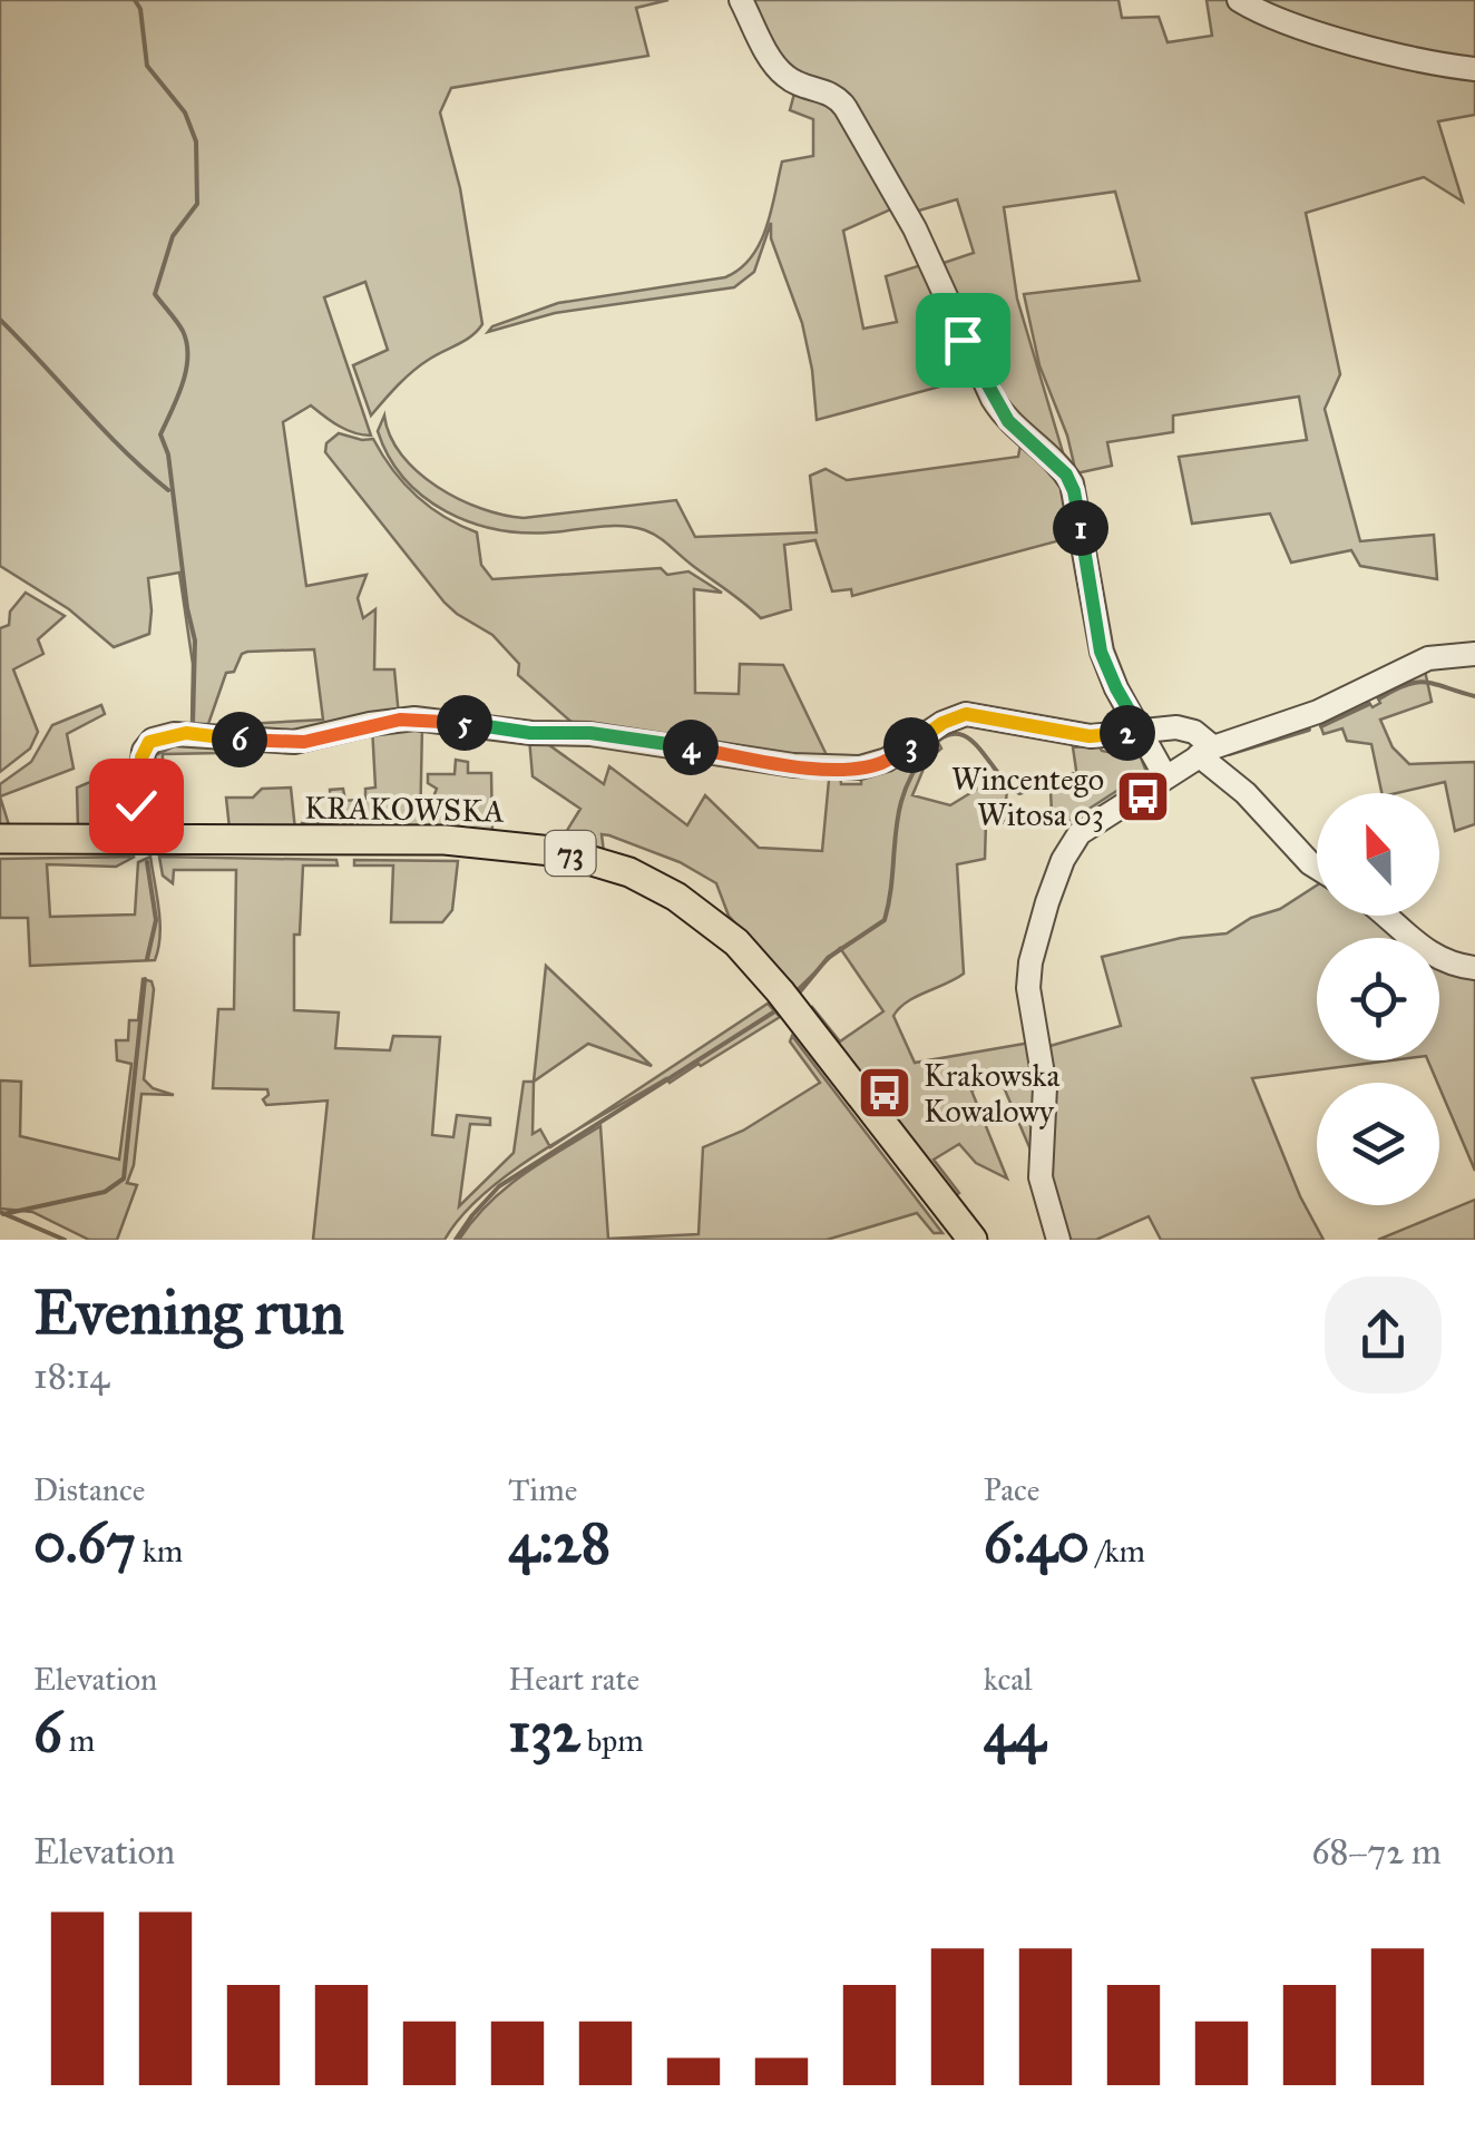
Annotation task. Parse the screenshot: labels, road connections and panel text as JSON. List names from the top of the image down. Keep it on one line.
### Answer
{"streets":{"main road":["KRAKOWSKA","73"]},"places":{"bus stop":["Wincentego Witosa 03","Krakowska Kowalowy"]},"north":"top","page":{"pins":["1","5","2","6","3","4"],"heading":["Evening run","18:14"],"stats":[["Distance","0.67 km"],["Time","4:28"],["Pace","6:40 /km"],["Elevation","6 m"],["Heart rate","132 bpm"],["kcal","44"]],"chart":["Elevation","68–72 m"]}}
